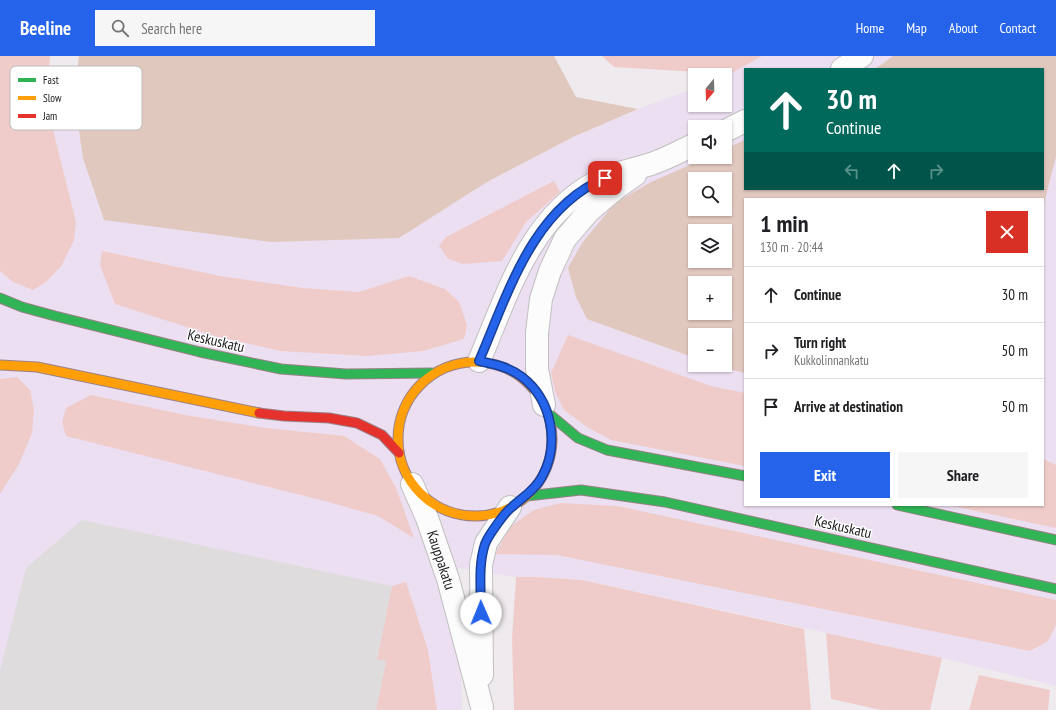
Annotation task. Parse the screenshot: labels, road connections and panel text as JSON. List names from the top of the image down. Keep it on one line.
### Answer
{"streets":{"main road":["Keskuskatu"],"street":["Kauppakatu"]},"crossings":[["Keskuskatu","Kauppakatu"]],"legend":["Fast","Slow","Jam"],"north":"bottom","page":{"header":"Beeline","search":"Search here","nav":["Home","Map","About","Contact"],"map_buttons":["+","−"],"turn":["30 m","Continue"],"heading":["1 min","130 m · 20:44"],"list":[{"name":"Continue","value":"30 m"},{"name":"Turn right","note":"Kukkolinnankatu","value":"50 m"},{"name":"Arrive at destination","value":"50 m"}],"buttons":["Exit","Share"]}}
